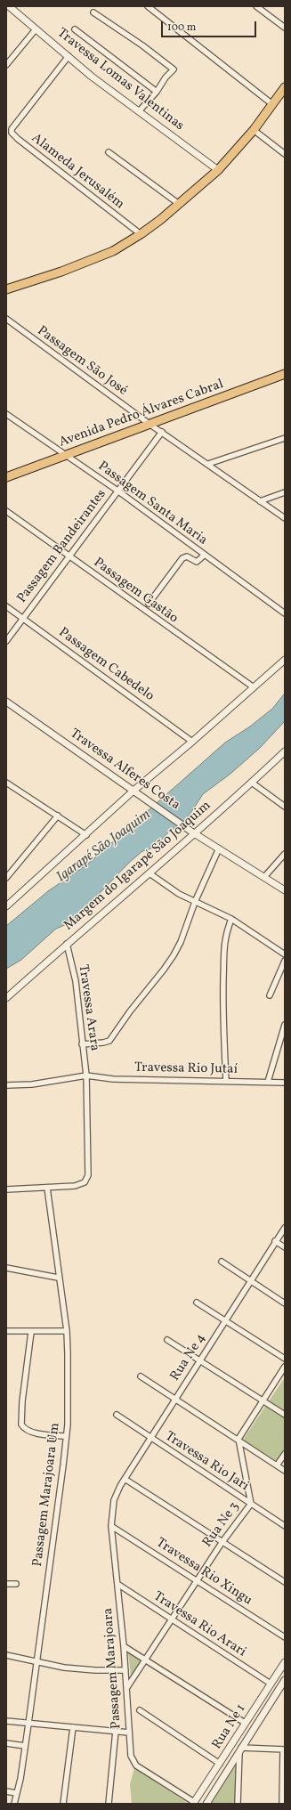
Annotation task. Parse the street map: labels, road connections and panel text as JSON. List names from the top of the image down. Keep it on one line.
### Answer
{"streets":{"main road":["Avenida Pedro Álvares Cabral"],"street":["Travessa Lomas Valentinas","Alameda Jerusalém","Passagem São José","Passagem Santa Maria","Passagem Bandeirantes","Passagem Gastão","Passagem Cabedelo","Travessa Alferes Costa","Margem do Igarapé São Joaquim","Travessa Arara","Travessa Rio Jutaí","Rua Ne 4","Travessa Rio Jari","Passagem Marajoara Um","Rua Ne 3","Travessa Rio Xingu","Travessa Rio Arari","Passagem Marajoara","Rua Ne 1"]},"crossings":[["Travessa Lomas Valentinas","Alameda Jerusalém"],["Passagem São José","Avenida Pedro Álvares Cabral"],["Passagem São José","Passagem Bandeirantes"],["Avenida Pedro Álvares Cabral","Passagem Santa Maria"],["Passagem Santa Maria","Passagem Bandeirantes"],["Passagem Bandeirantes","Passagem Gastão"],["Passagem Bandeirantes","Passagem Cabedelo"],["Travessa Alferes Costa","Margem do Igarapé São Joaquim"],["Margem do Igarapé São Joaquim","Travessa Arara"],["Travessa Arara","Travessa Rio Jutaí"],["Travessa Arara","Passagem Marajoara Um"],["Rua Ne 4","Travessa Rio Jari"],["Rua Ne 4","Passagem Marajoara"],["Travessa Rio Jari","Rua Ne 3"],["Rua Ne 3","Travessa Rio Xingu"],["Rua Ne 3","Travessa Rio Arari"],["Rua Ne 3","Passagem Marajoara"],["Travessa Rio Xingu","Passagem Marajoara"],["Travessa Rio Arari","Passagem Marajoara"],["Travessa Rio Arari","Rua Ne 1"],["Passagem Marajoara","Rua Ne 1"]],"water":["Igarapé São Joaquim"],"scale_bar":"100 m"}
